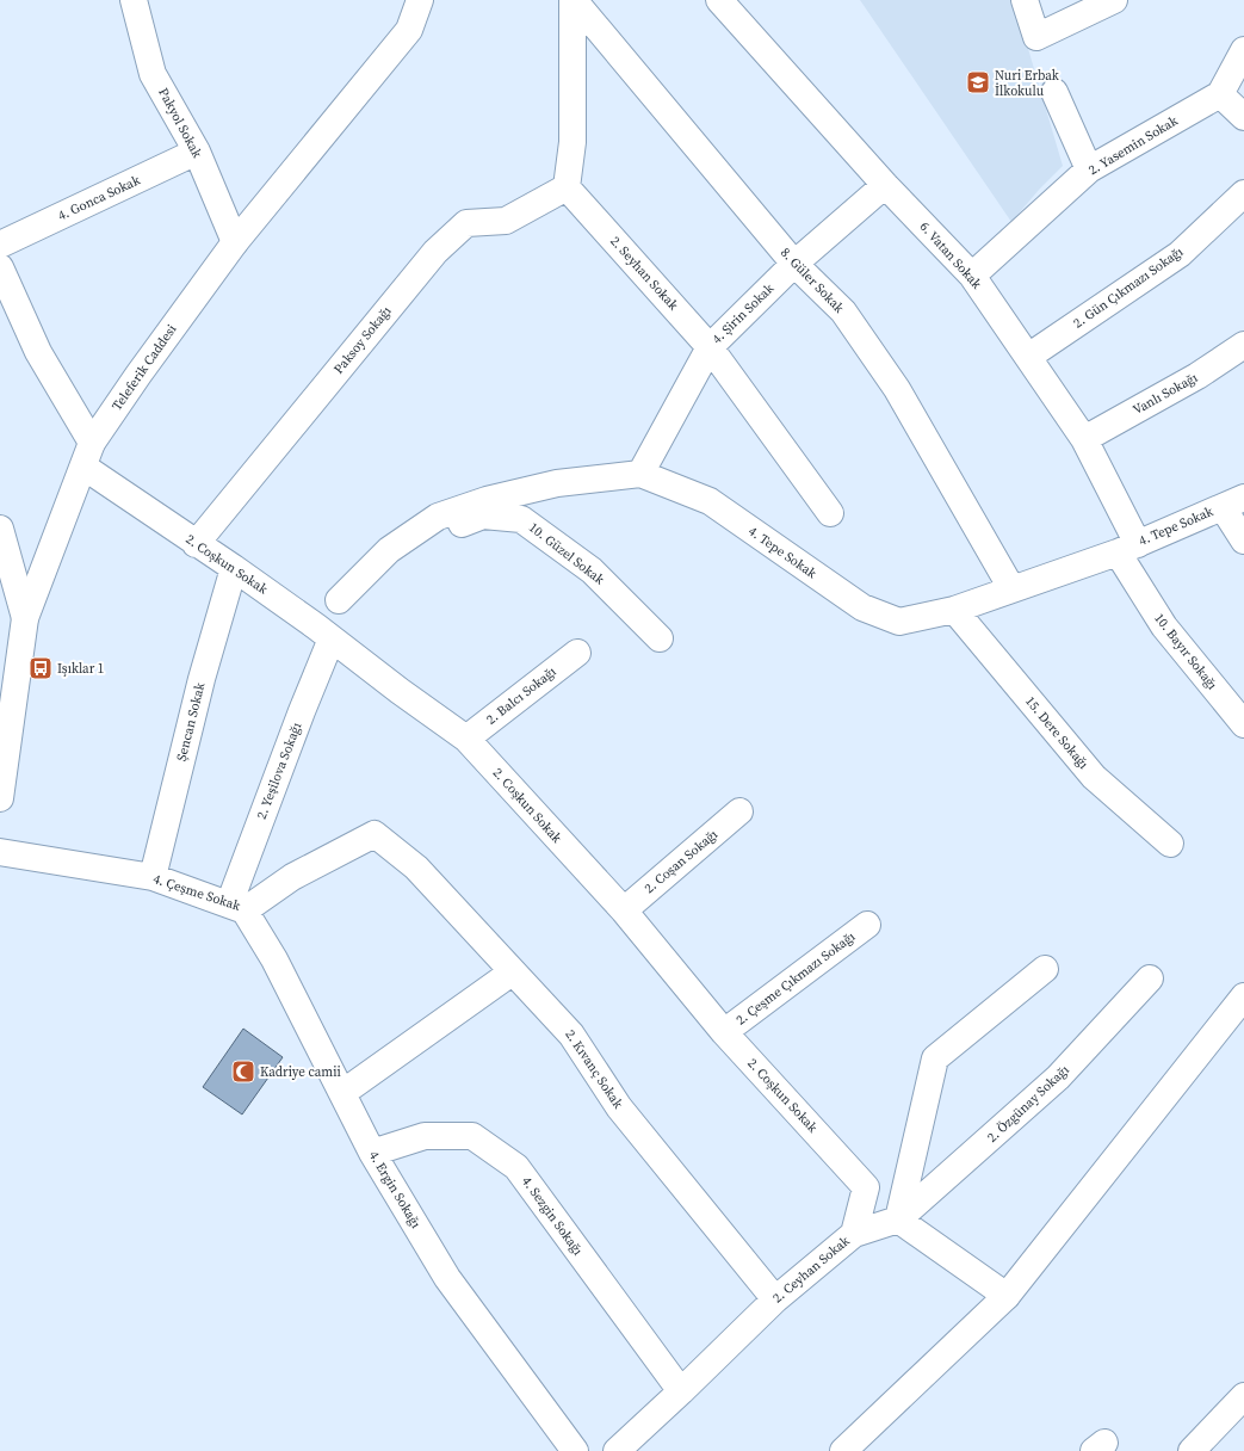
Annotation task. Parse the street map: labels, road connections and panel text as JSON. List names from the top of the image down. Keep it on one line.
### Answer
{"streets":{"street":["Pakyol Sokak","2. Yasemin Sokak","4. Gonca Sokak","6. Vatan Sokak","2. Seyhan Sokak","8. Güler Sokak","2. Gün Çıkmazı Sokağı","4. Şirin Sokak","Paksoy Sokağı","Teleferik Caddesi","Vanlı Sokağı","4. Tepe Sokak","10. Güzel Sokak","2. Coşkun Sokak","10. Bayır Sokağı","2. Balcı Sokağı","Şencan Sokak","15. Dere Sokağı","2. Yeşilova Sokağı","2. Coşan Sokağı","4. Çeşme Sokak","2. Çeşme Çıkmazı Sokağı","2. Kıvanç Sokak","2. Özgünay Sokağı","4. Ergin Sokağı","4. Sezgin Sokağı","2. Ceyhan Sokak"]},"crossings":[["Pakyol Sokak","4. Gonca Sokak"],["Pakyol Sokak","Teleferik Caddesi"],["2. Yasemin Sokak","6. Vatan Sokak"],["6. Vatan Sokak","2. Gün Çıkmazı Sokağı"],["6. Vatan Sokak","4. Şirin Sokak"],["6. Vatan Sokak","Vanlı Sokağı"],["6. Vatan Sokak","4. Tepe Sokak"],["6. Vatan Sokak","10. Bayır Sokağı"],["2. Seyhan Sokak","4. Şirin Sokak"],["2. Seyhan Sokak","Paksoy Sokağı"],["8. Güler Sokak","4. Şirin Sokak"],["8. Güler Sokak","4. Tepe Sokak"],["4. Şirin Sokak","4. Tepe Sokak"],["Paksoy Sokağı","2. Coşkun Sokak"],["Teleferik Caddesi","2. Coşkun Sokak"],["4. Tepe Sokak","10. Güzel Sokak"],["4. Tepe Sokak","10. Bayır Sokağı"],["4. Tepe Sokak","15. Dere Sokağı"],["10. Güzel Sokak","2. Coşkun Sokak"],["10. Güzel Sokak","2. Yeşilova Sokağı"],["2. Coşkun Sokak","2. Balcı Sokağı"],["2. Coşkun Sokak","Şencan Sokak"],["2. Coşkun Sokak","2. Yeşilova Sokağı"],["2. Coşkun Sokak","2. Coşan Sokağı"],["2. Coşkun Sokak","2. Çeşme Çıkmazı Sokağı"],["2. Coşkun Sokak","2. Ceyhan Sokak"],["Şencan Sokak","4. Çeşme Sokak"],["2. Yeşilova Sokağı","4. Çeşme Sokak"],["2. Yeşilova Sokağı","4. Ergin Sokağı"],["4. Çeşme Sokak","2. Kıvanç Sokak"],["4. Çeşme Sokak","4. Ergin Sokağı"],["2. Kıvanç Sokak","2. Ceyhan Sokak"],["2. Özgünay Sokağı","2. Ceyhan Sokak"],["4. Ergin Sokağı","4. Sezgin Sokağı"],["4. Sezgin Sokağı","2. Ceyhan Sokak"]],"places":{"school or university":["Nuri Erbak İlkokulu"],"bus stop":["Işıklar 1"],"mosque":["Kadriye camii"]}}
